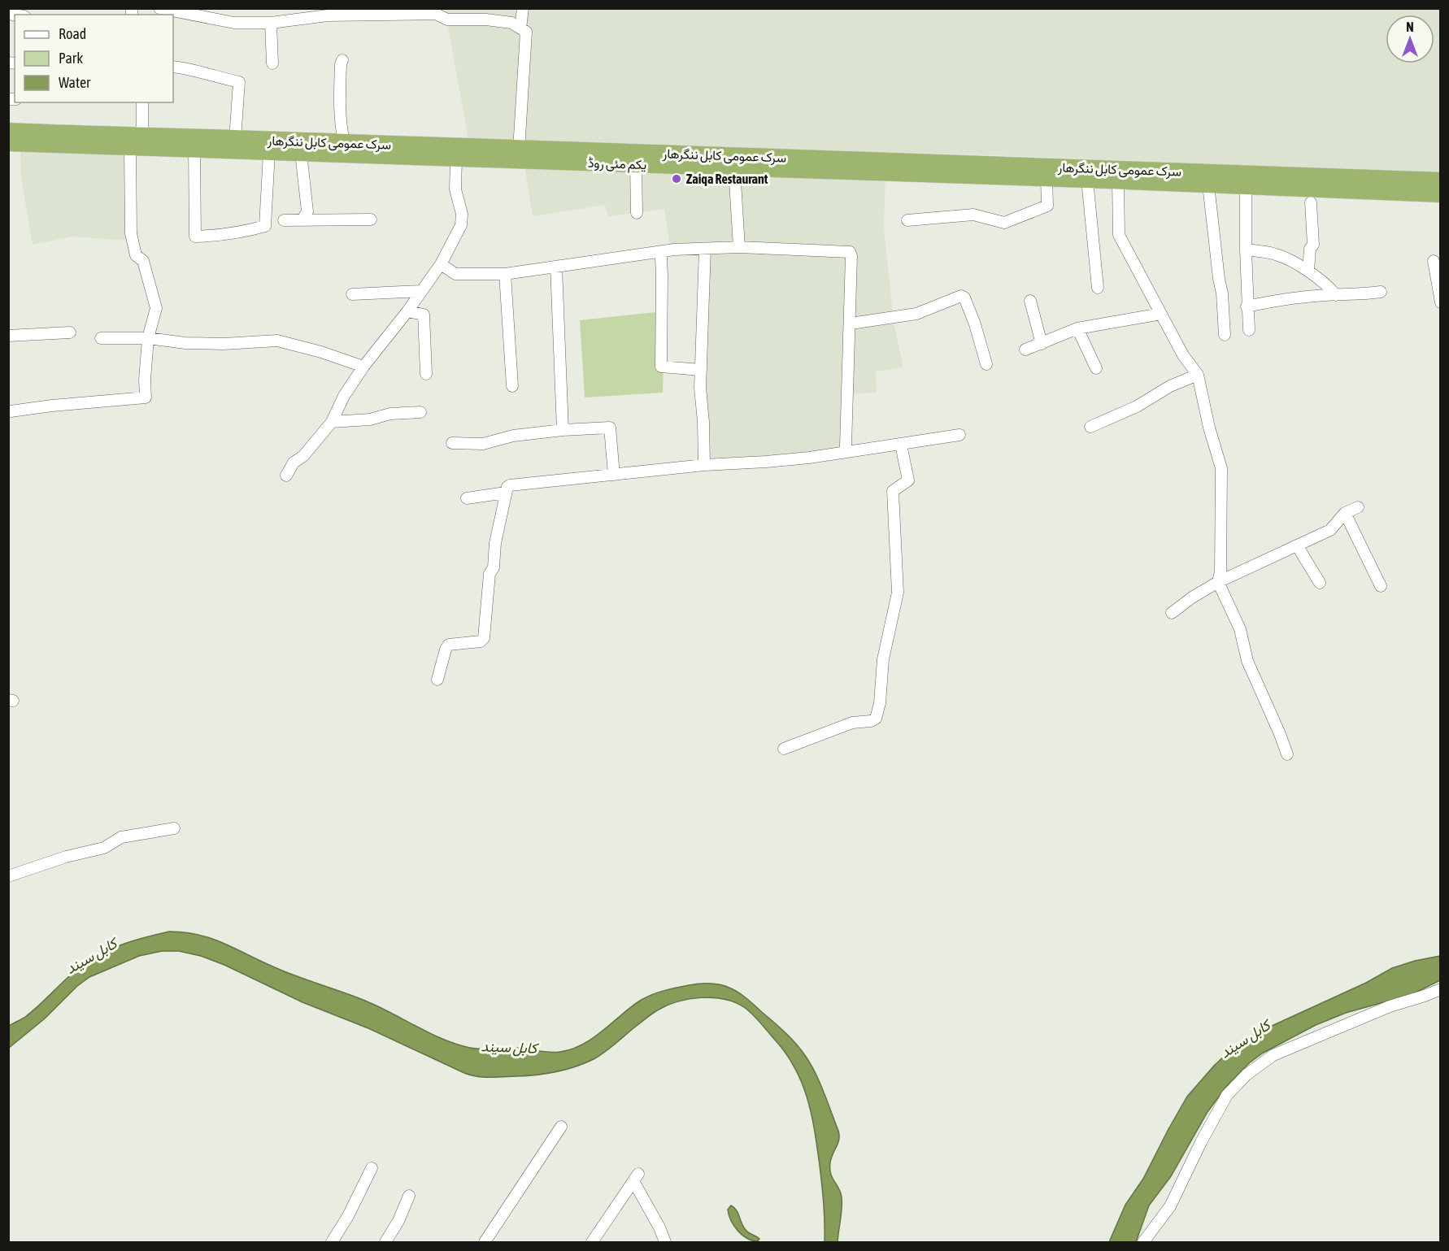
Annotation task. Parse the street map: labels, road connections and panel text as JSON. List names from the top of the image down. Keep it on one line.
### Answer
{"streets":{"highway":["سرک عمومی کابل ننگرهار","یکم مئی روڈ"]},"crossings":[["سرک عمومی کابل ننگرهار","یکم مئی روڈ"]],"water":["کابل سيند"],"places":["Zaiqa Restaurant"],"legend":["Road","Park","Water"],"north":"top"}
